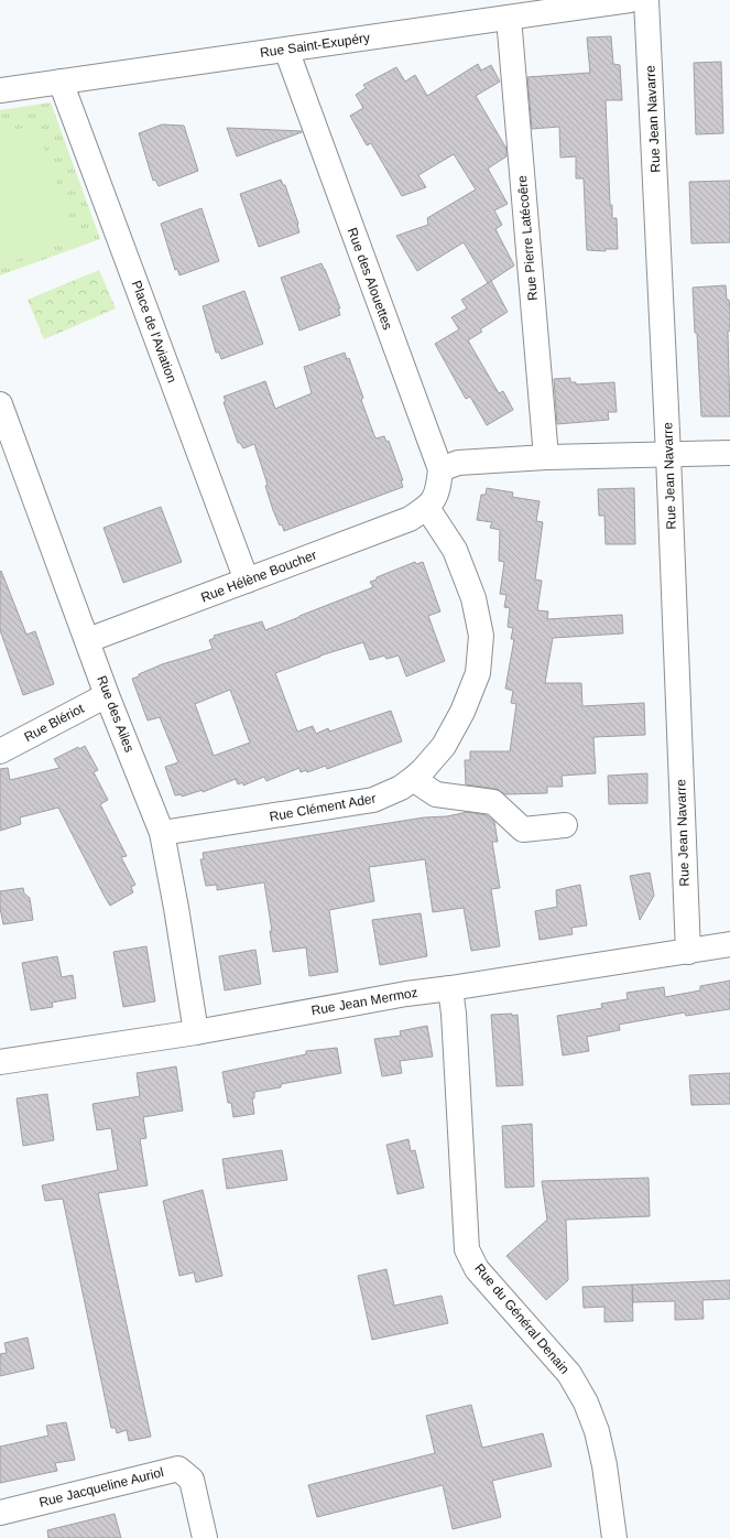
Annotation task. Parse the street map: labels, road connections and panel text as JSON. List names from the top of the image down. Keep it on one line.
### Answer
{"streets":{"street":["Rue Saint-Exupéry","Rue Jean Navarre","Rue Pierre Latécoêre","Rue des Alouettes","Place de l'Aviation","Rue Hélène Boucher","Rue des Ailes","Rue Blériot","Rue Clément Ader","Rue Jean Mermoz","Rue du Général Denain","Rue Jacqueline Auriol"]},"crossings":[["Rue Saint-Exupéry","Rue Pierre Latécoêre"],["Rue Saint-Exupéry","Rue des Alouettes"],["Rue Saint-Exupéry","Place de l'Aviation"],["Rue Jean Navarre","Rue Jean Mermoz"],["Rue des Alouettes","Rue Hélène Boucher"],["Rue des Alouettes","Rue Clément Ader"],["Place de l'Aviation","Rue Hélène Boucher"],["Rue Hélène Boucher","Rue des Ailes"],["Rue Hélène Boucher","Rue Clément Ader"],["Rue des Ailes","Rue Blériot"],["Rue des Ailes","Rue Clément Ader"],["Rue des Ailes","Rue Jean Mermoz"],["Rue Jean Mermoz","Rue du Général Denain"]]}
